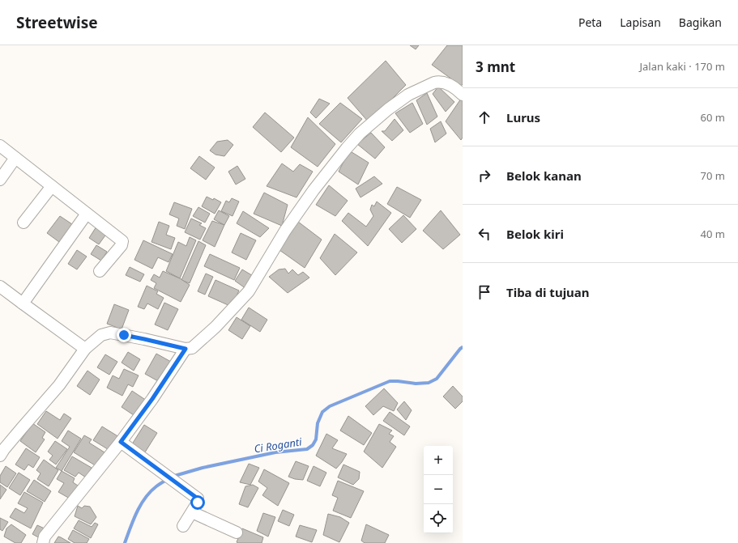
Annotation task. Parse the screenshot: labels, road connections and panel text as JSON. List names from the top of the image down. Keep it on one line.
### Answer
{"water":["Ci Roganti"],"page":{"header":"Streetwise","nav":["Peta","Lapisan","Bagikan"],"heading":["3 mnt","Jalan kaki · 170 m"],"list":[["Lurus","60 m"],["Belok kanan","70 m"],["Belok kiri","40 m"],"Tiba di tujuan"],"map_buttons":["+","−"]}}
